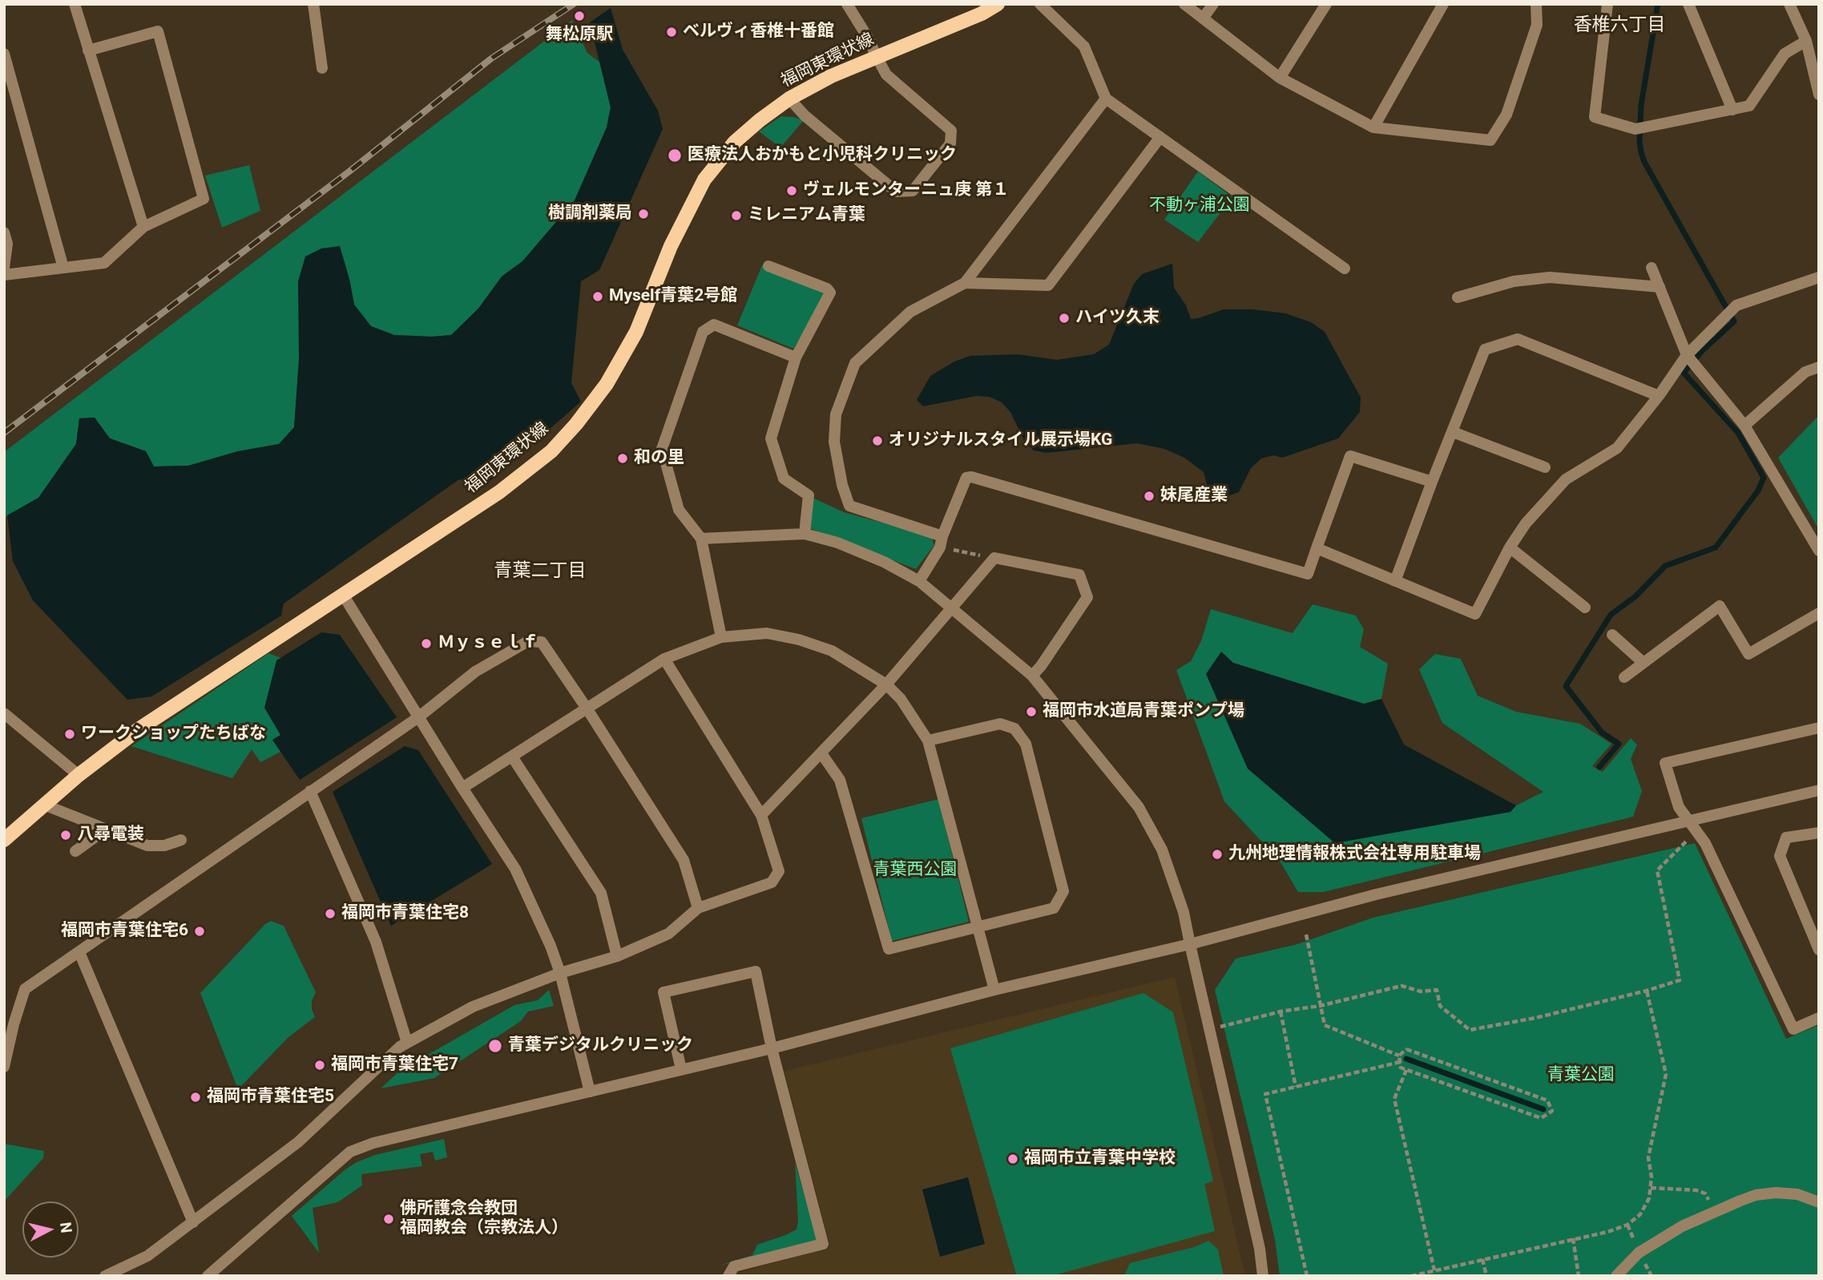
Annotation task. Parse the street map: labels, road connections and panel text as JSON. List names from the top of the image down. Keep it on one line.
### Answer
{"streets":{"main road":["福岡東環状線"]},"districts":["香椎六丁目","青葉二丁目"],"parks":["不動ヶ浦公園","青葉西公園","青葉公園"],"places":["舞松原駅","ベルヴィ香椎十番館","医療法人おかもと小児科クリニック","ヴェルモンターニュ庚 第１","樹調剤薬局","ミレニアム青葉","Myself青葉2号館","ハイツ久末","オリジナルスタイル展示場KG","和の里","妹尾産業","Ｍｙｓｅｌｆ","福岡市水道局青葉ポンプ場","ワークショップたちばな","八尋電装","九州地理情報株式会社専用駐車場","福岡市青葉住宅8","福岡市青葉住宅6","青葉デジタルクリニック","福岡市青葉住宅7","福岡市青葉住宅5","福岡市立青葉中学校","佛所護念会教団 福岡教会（宗教法人）"],"north":"right"}
